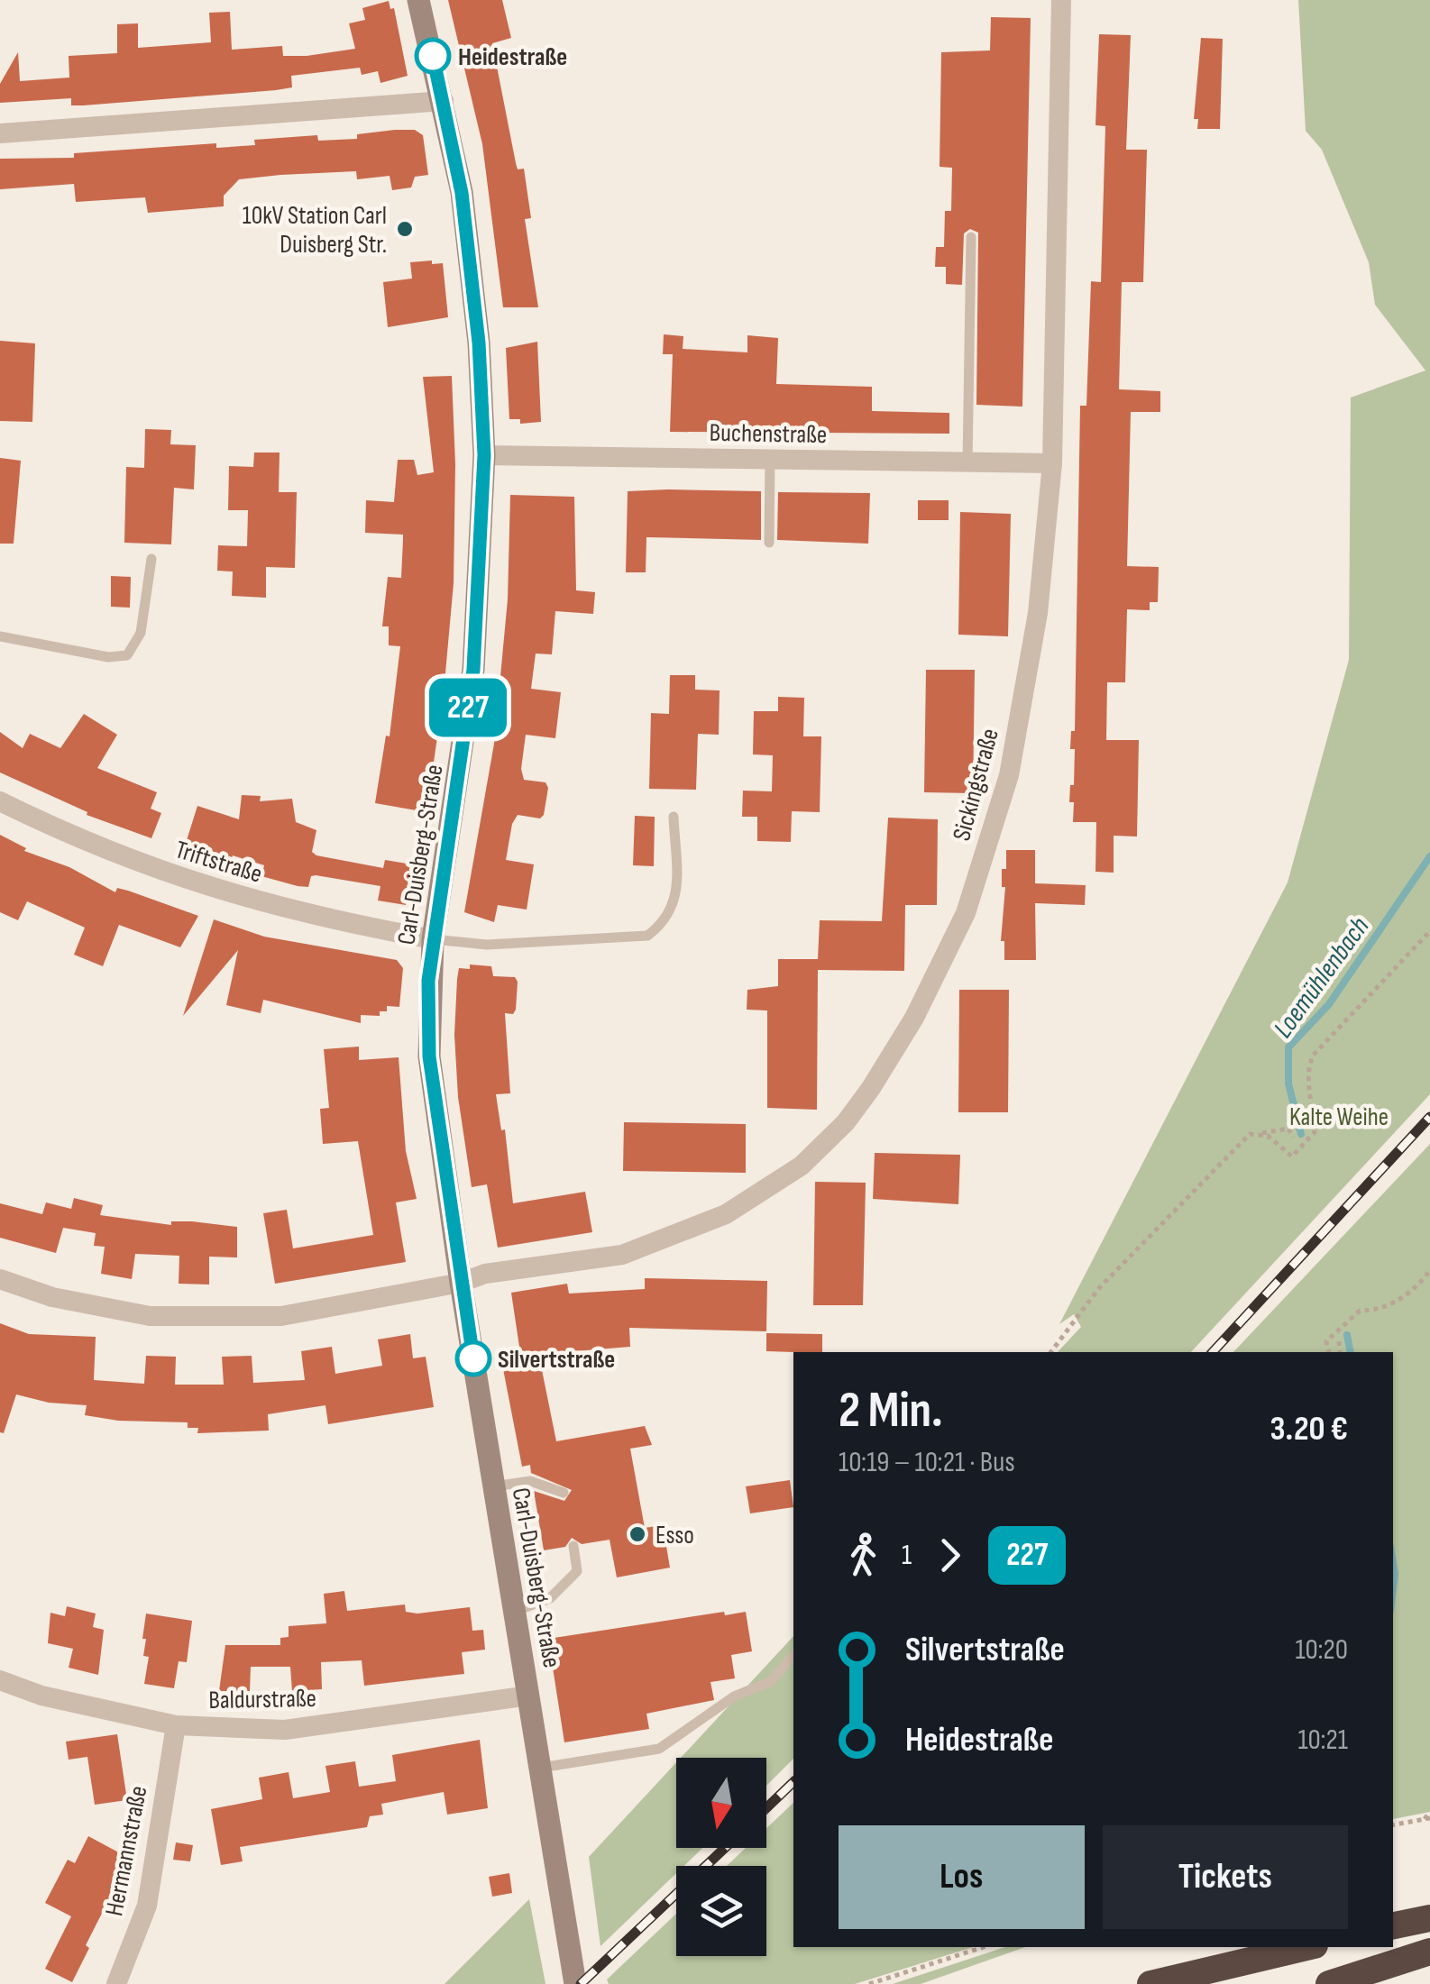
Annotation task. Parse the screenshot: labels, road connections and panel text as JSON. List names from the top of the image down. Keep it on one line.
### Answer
{"streets":{"main road":["Carl-Duisberg-Straße"],"street":["Buchenstraße","Sickingstraße","Triftstraße","Baldurstraße","Hermannstraße"]},"crossings":[["Buchenstraße","Sickingstraße"],["Buchenstraße","Carl-Duisberg-Straße"],["Sickingstraße","Carl-Duisberg-Straße"],["Carl-Duisberg-Straße","Triftstraße"],["Carl-Duisberg-Straße","Baldurstraße"],["Baldurstraße","Hermannstraße"]],"water":["Loemühlenbach"],"parks":["Kalte Weihe"],"places":["Heidestraße","10kV Station Carl Duisberg Str.","Silvertstraße","Esso"],"lines":["bus line 227"],"north":"bottom","page":{"on_map":"227","heading":["2 Min.","10:19 – 10:21 · Bus","3.20 €"],"legs":["1","227"],"list":[{"name":"Silvertstraße","value":"10:20"},{"name":"Heidestraße","value":"10:21"}],"buttons":["Los","Tickets"]}}
